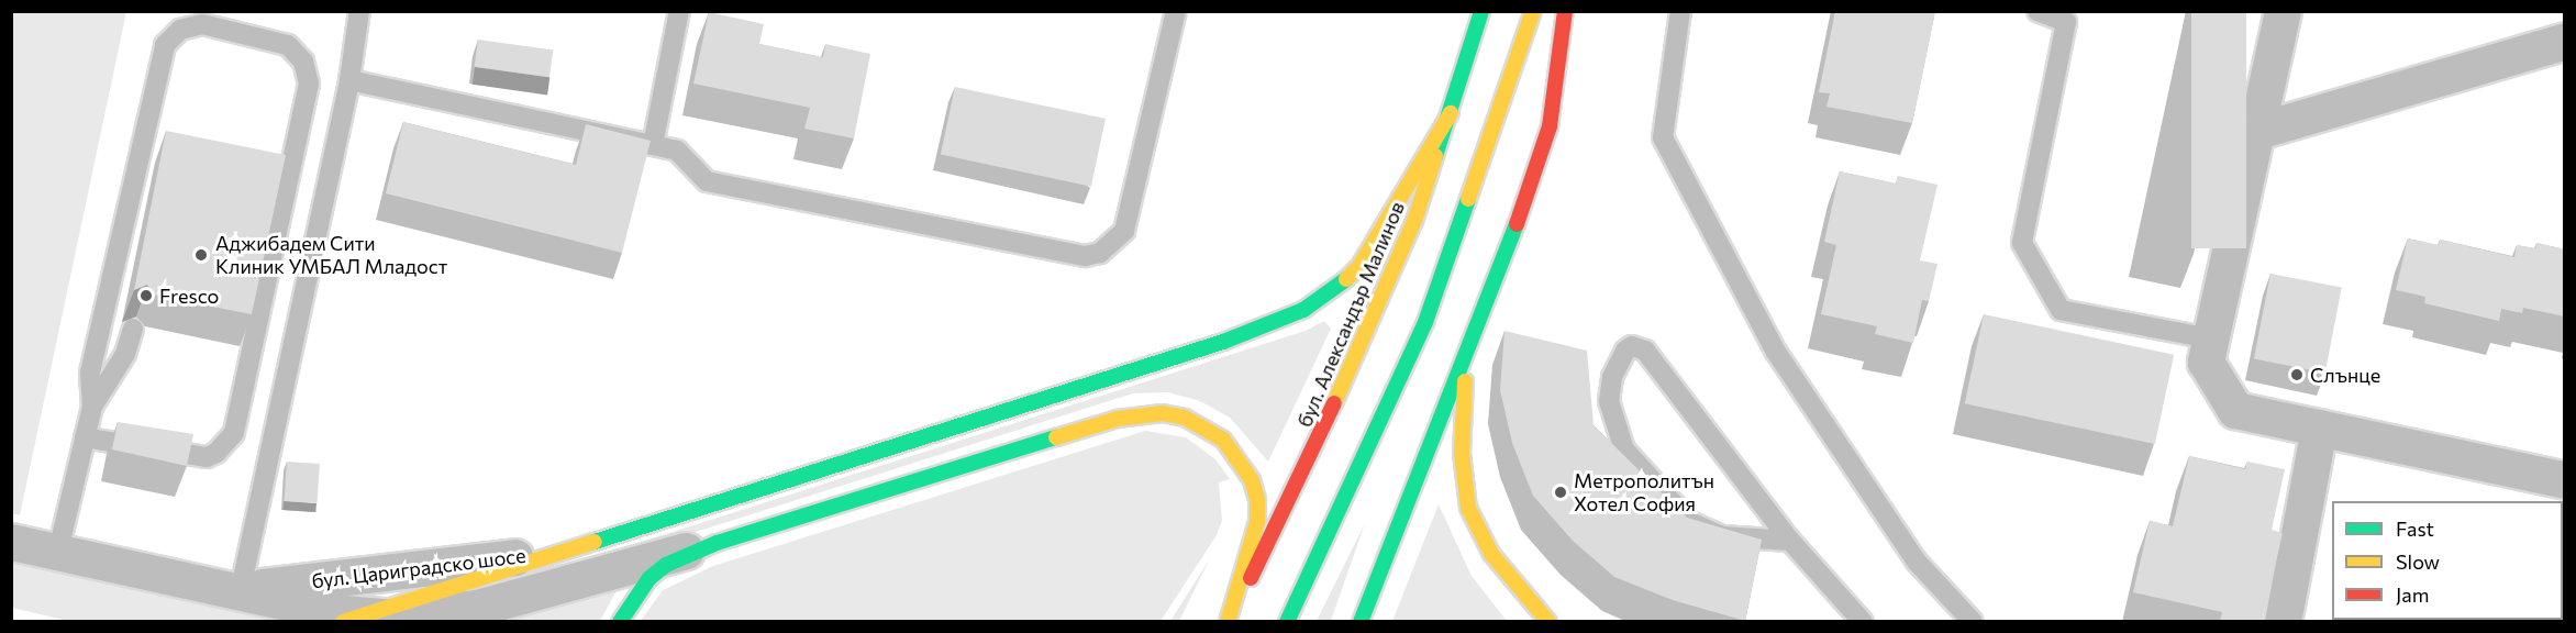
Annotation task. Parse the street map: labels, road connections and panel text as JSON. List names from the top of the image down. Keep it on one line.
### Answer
{"streets":{"main road":["бул. Александър Малинов"],"street":["бул. Цариградско шосе"]},"places":["Аджибадем Сити Клиник УМБАЛ Младост","Fresco","Слънце","Метрополитън Хотел София"],"legend":["Fast","Slow","Jam"]}
